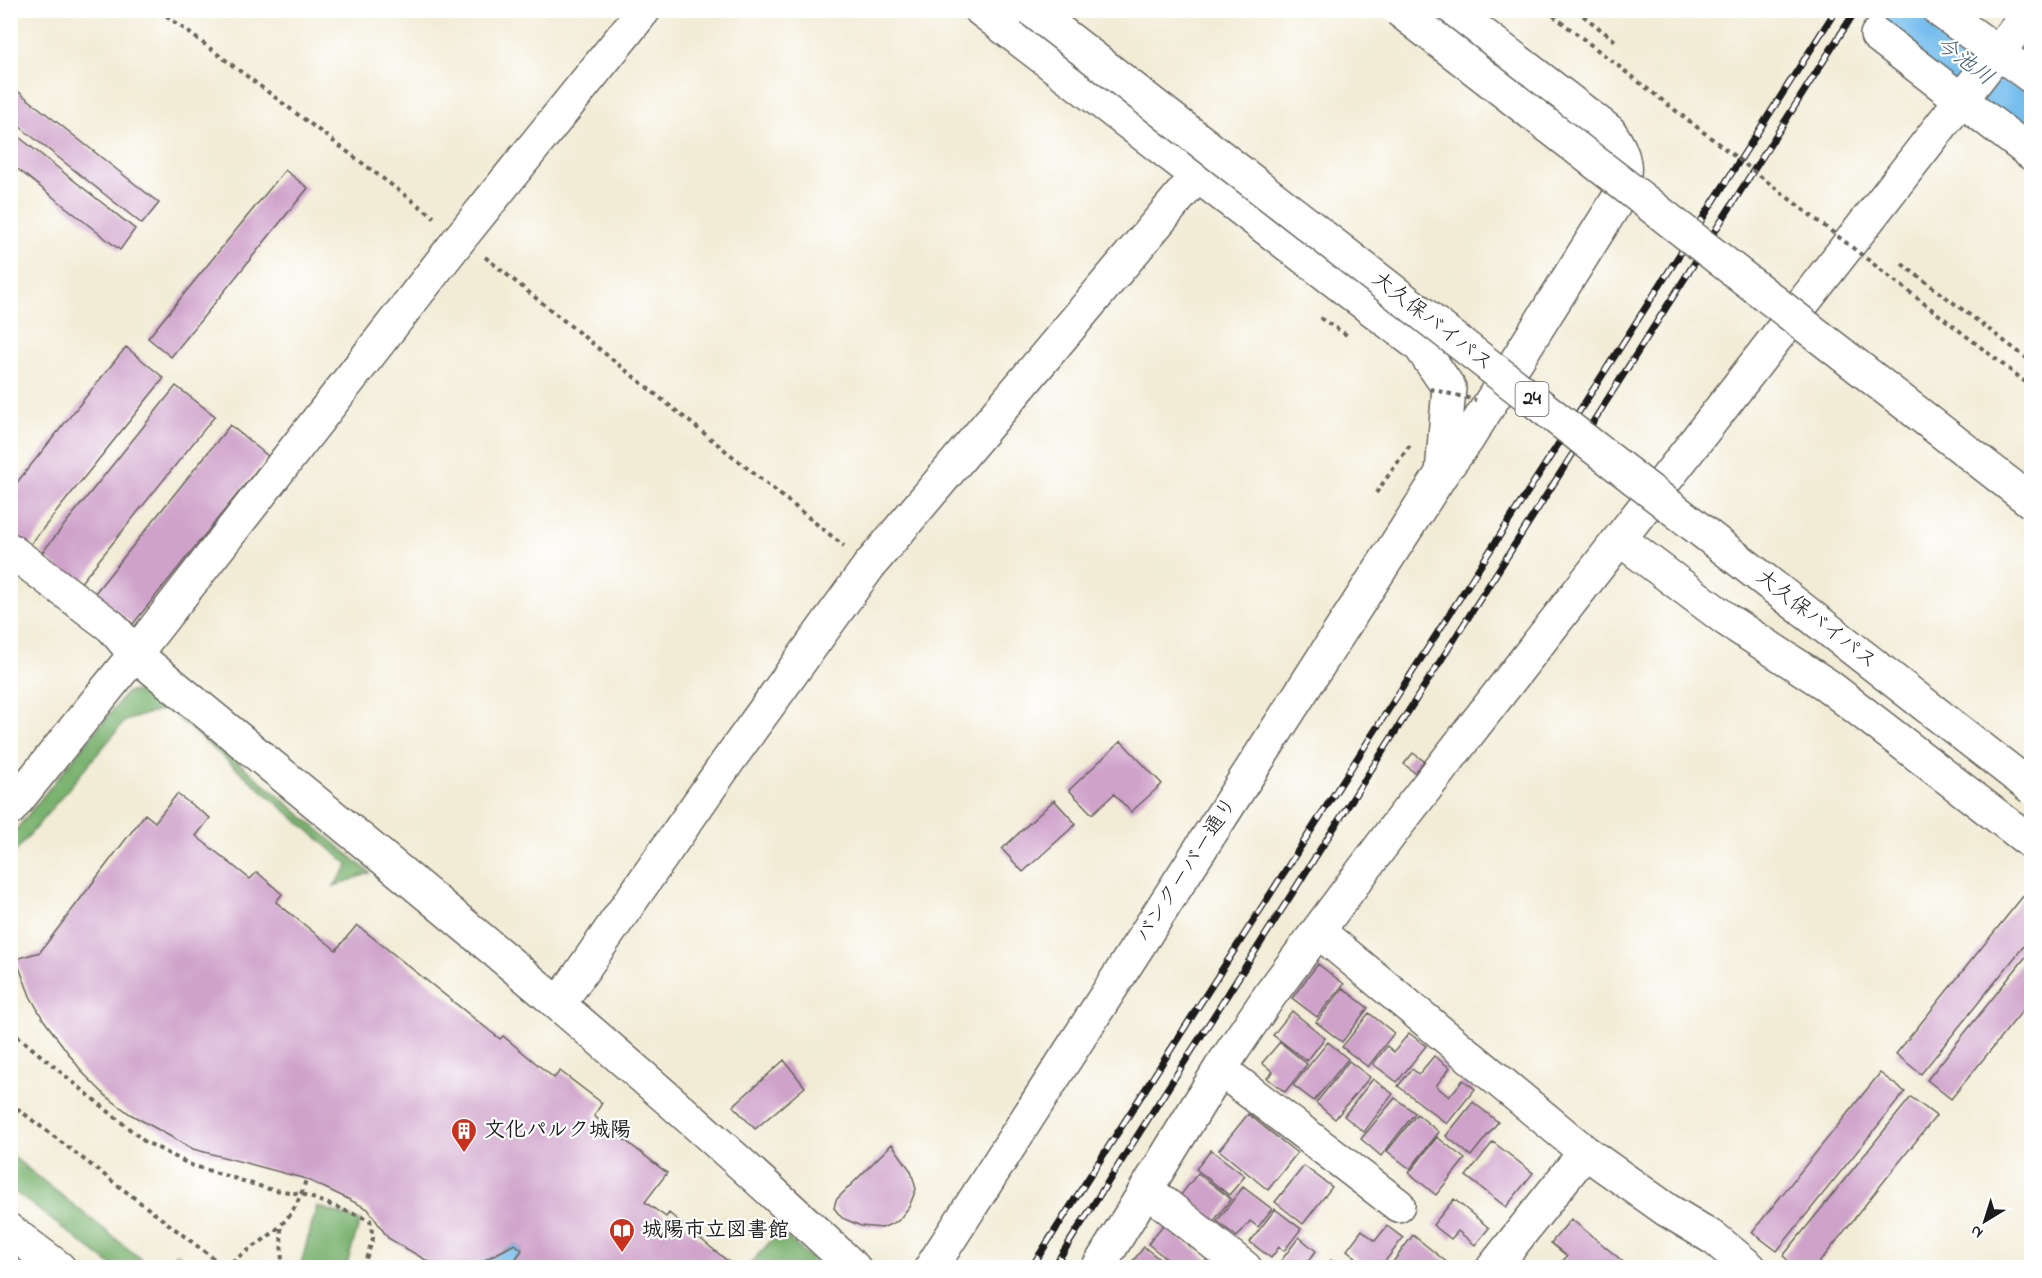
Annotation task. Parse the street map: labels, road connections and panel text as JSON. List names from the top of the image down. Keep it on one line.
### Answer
{"streets":{"main road":["大久保バイパス","24","バンクーバー通り"]},"water":["今池川"],"places":{"building":["文化パルク城陽"],"library":["城陽市立図書館"]},"north":"bottom left"}
